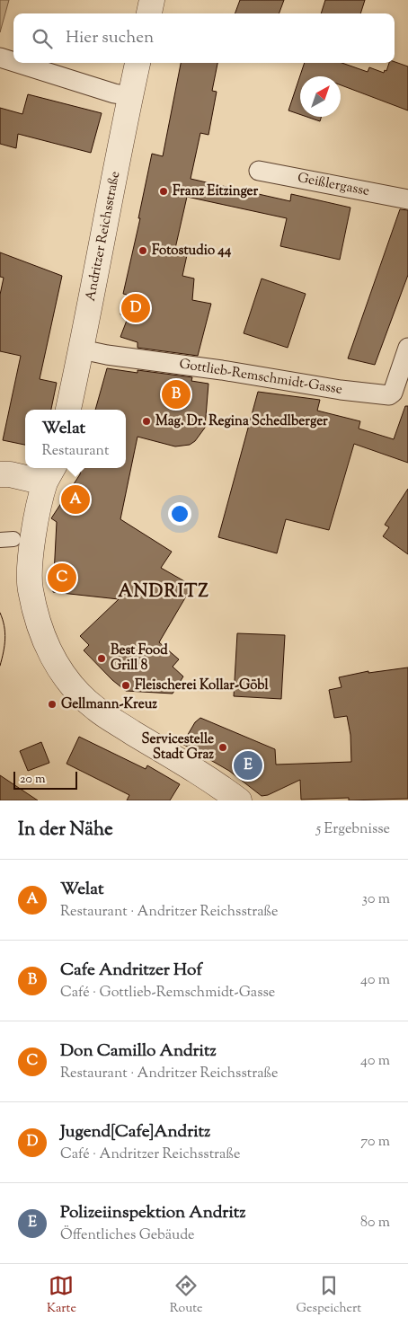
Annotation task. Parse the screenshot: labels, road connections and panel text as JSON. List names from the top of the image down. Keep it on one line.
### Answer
{"streets":{"street":["Geißlergasse","Andritzer Reichsstraße","Gottlieb-Remschmidt-Gasse"]},"crossings":[["Andritzer Reichsstraße","Gottlieb-Remschmidt-Gasse"]],"districts":["ANDRITZ"],"places":["Franz Eitzinger","Fotostudio 44","Mag. Dr. Regina Schedlberger","Best Food Grill 8","Fleischerei Kollar-Göbl","Gellmann-Kreuz","Servicestelle Stadt Graz"],"scale_bar":"20 m","north":"top right","page":{"search":"Hier suchen","pins":["D","B","A","C","E"],"popup":["Welat","Restaurant"],"scale":"20 m","heading":["In der Nähe","5 Ergebnisse"],"list":[{"mark":"A","name":"Welat","note":"Restaurant · Andritzer Reichsstraße","value":"30 m"},{"mark":"B","name":"Cafe Andritzer Hof","note":"Café · Gottlieb-Remschmidt-Gasse","value":"40 m"},{"mark":"C","name":"Don Camillo Andritz","note":"Restaurant · Andritzer Reichsstraße","value":"40 m"},{"mark":"D","name":"Jugend[Cafe]Andritz","note":"Café · Andritzer Reichsstraße","value":"70 m"},{"mark":"E","name":"Polizeiinspektion Andritz","note":"Öffentliches Gebäude","value":"80 m"}],"nav":["Karte","Route","Gespeichert"]}}
